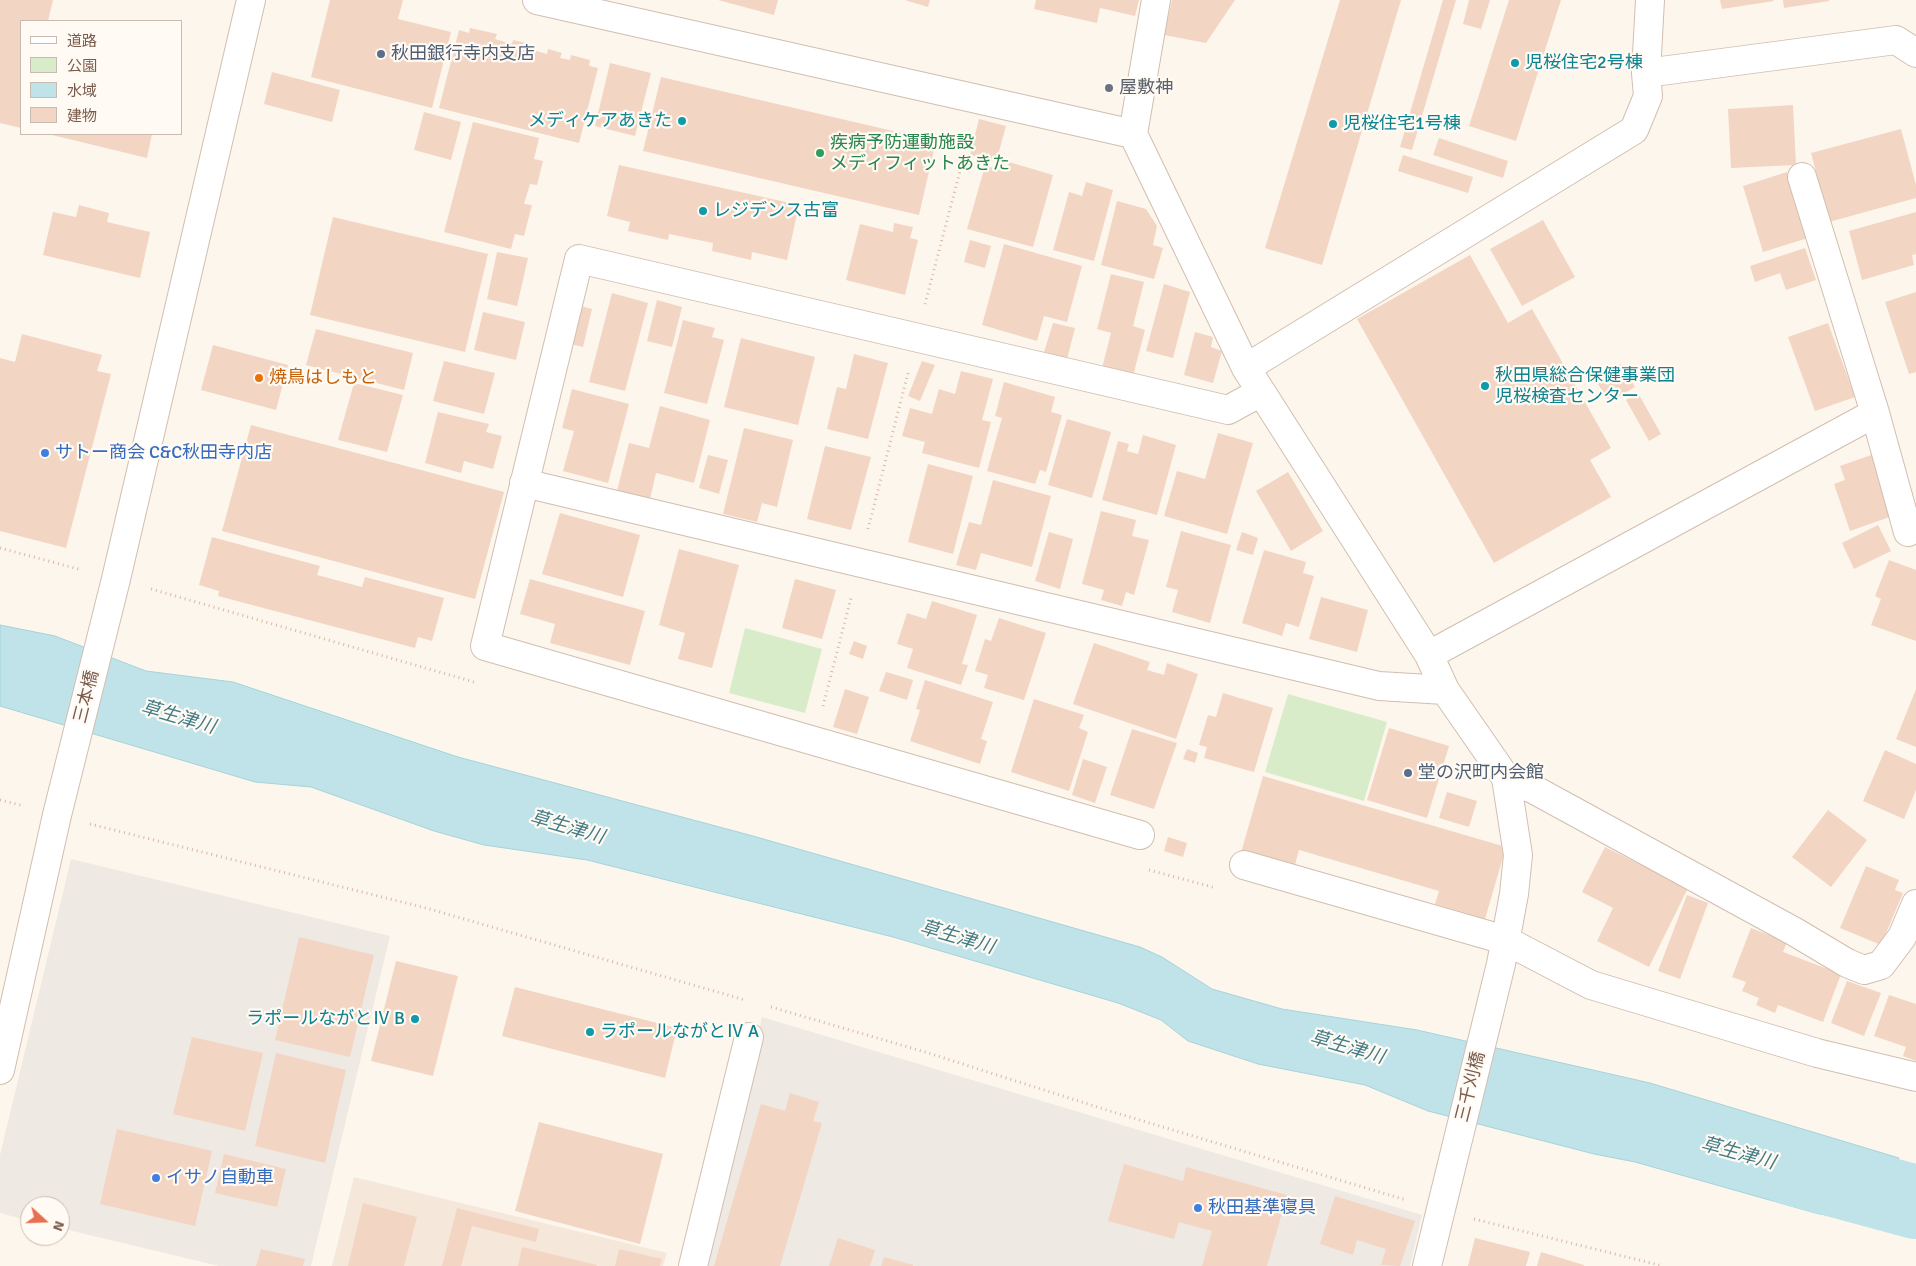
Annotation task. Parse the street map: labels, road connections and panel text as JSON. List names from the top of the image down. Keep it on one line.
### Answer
{"streets":{"street":["三本橋","三千刈橋"]},"water":["草生津川"],"places":["秋田銀行寺内支店","児桜住宅2号棟","屋敷神","メディケアあきた","児桜住宅1号棟","疾病予防運動施設 メディフィットあきた","レジデンス古富","焼鳥はしもと","秋田県総合保健事業団 児桜検査センター","サトー商会 C&C秋田寺内店","堂の沢町内会館","ラポールながとⅣ B","ラポールながとⅣ A","イサノ自動車","秋田基準寝具"],"legend":["道路","公園","水域","建物"],"north":"right"}
